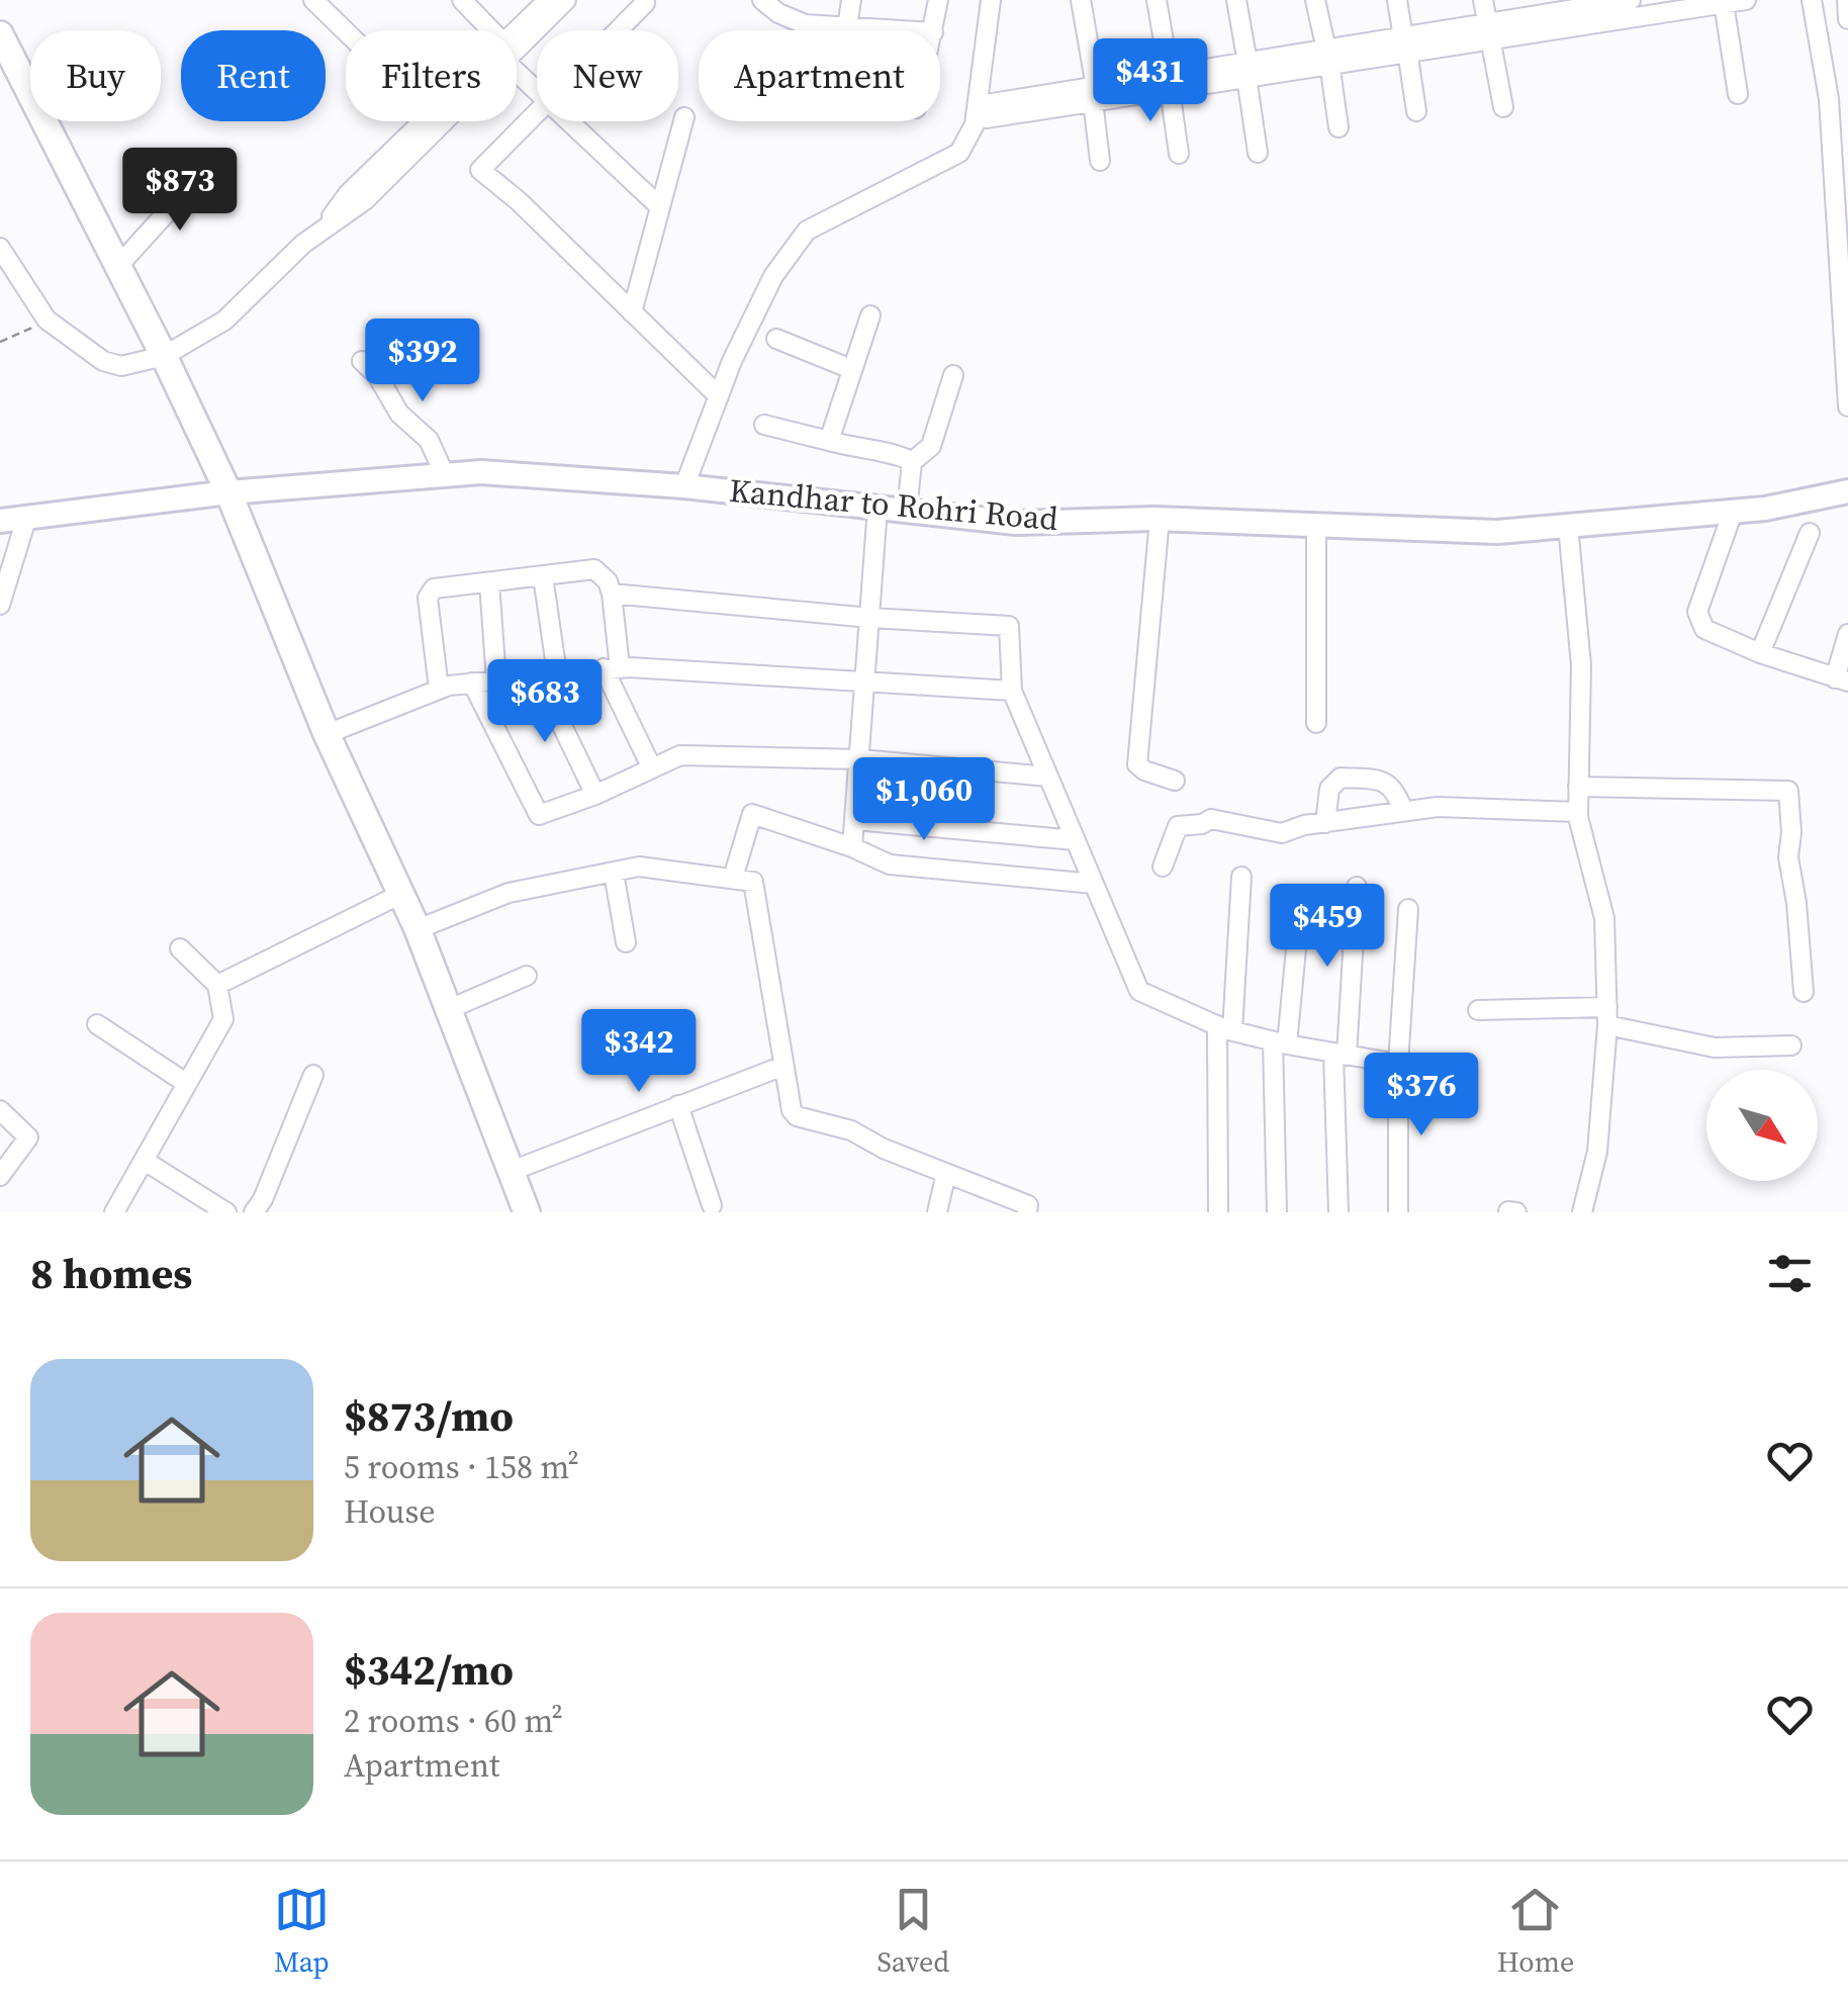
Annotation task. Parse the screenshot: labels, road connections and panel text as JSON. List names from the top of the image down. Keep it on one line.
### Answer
{"streets":{"street":["Kandhar to Rohri Road"]},"north":"bottom right","page":{"chip":["Buy","Rent","Filters","New","Apartment"],"price":["$431","$873","$392","$683","$1,060","$459","$342","$376"],"heading":"8 homes","list":[{"name":"$873/mo","note":"5 rooms · 158 m² · House"},{"name":"$342/mo","note":"2 rooms · 60 m² · Apartment"}],"tabs":["Map","Saved","Home"]}}
